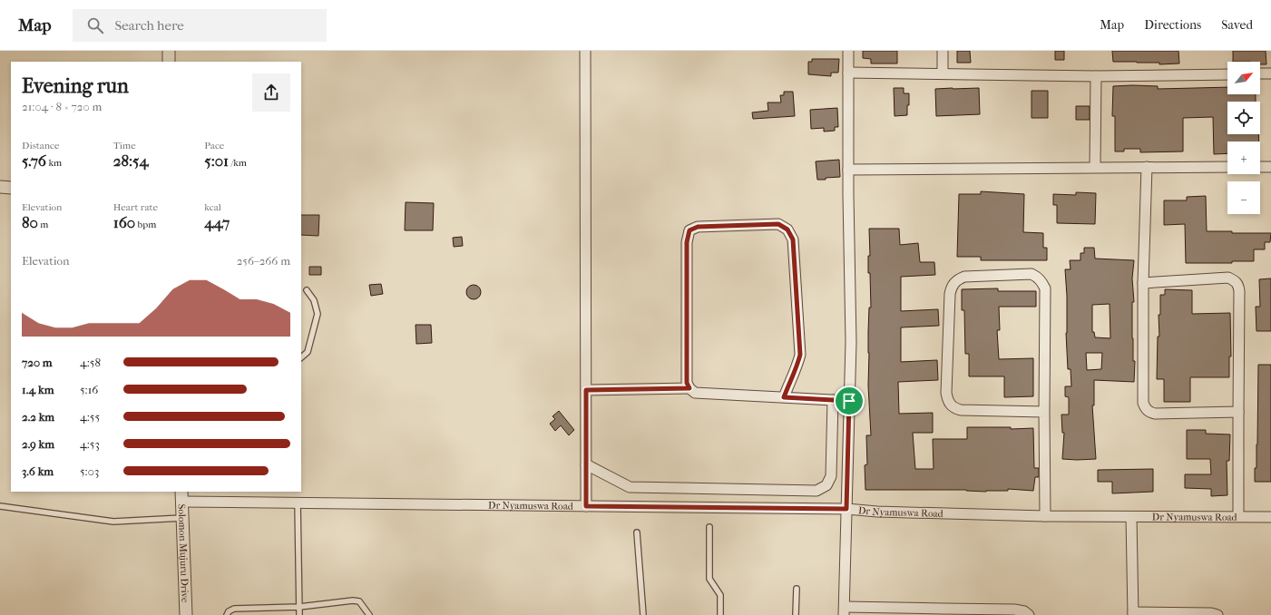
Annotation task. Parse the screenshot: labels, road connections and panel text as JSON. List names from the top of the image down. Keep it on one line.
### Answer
{"streets":{"street":["Dr Nyamuswa Road","Solomon Mujuru Drive"]},"crossings":[["Dr Nyamuswa Road","Solomon Mujuru Drive"]],"north":"top right","page":{"header":"Map","search":"Search here","nav":["Map","Directions","Saved"],"map_buttons":["+","−"],"heading":["Evening run","21:04 · 8 × 720 m"],"stats":[["Distance","5.76 km"],["Time","28:54"],["Pace","5:01 /km"],["Elevation","80 m"],["Heart rate","160 bpm"],["kcal","447"]],"chart":["Elevation","256–266 m"],"list":[{"name":"720 m","note":"4:58"},{"name":"1.4 km","note":"5:16"},{"name":"2.2 km","note":"4:55"},{"name":"2.9 km","note":"4:53"},{"name":"3.6 km","note":"5:03"}]}}
